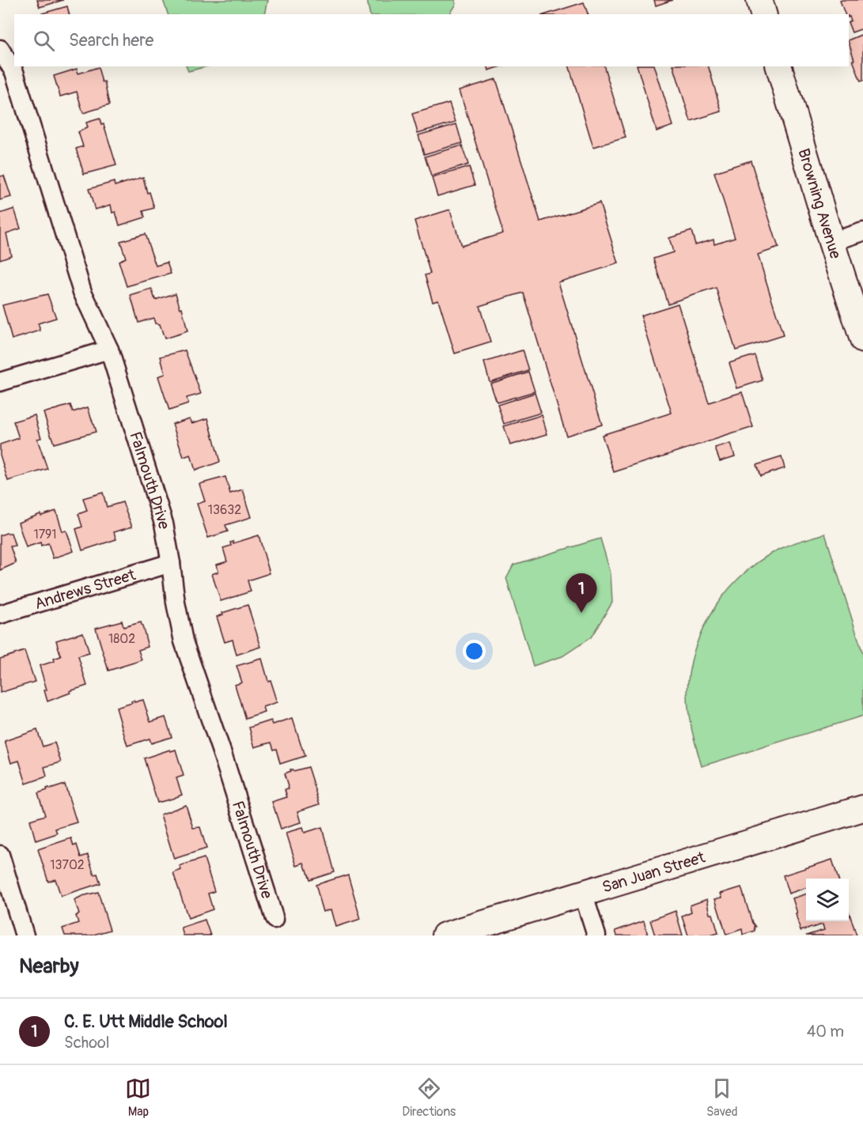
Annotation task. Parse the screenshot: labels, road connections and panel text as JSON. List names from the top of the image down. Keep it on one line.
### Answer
{"streets":{"main road":["Browning Avenue","San Juan Street"],"street":["Falmouth Drive","Andrews Street"]},"crossings":[["Falmouth Drive","Andrews Street"]],"house_numbers":["13632","1791","1802","13702"],"page":{"search":"Search here","pins":"1","heading":"Nearby","list":[{"mark":"1","name":"C. E. Utt Middle School","note":"School","value":"40 m"}],"nav":["Map","Directions","Saved"]}}
